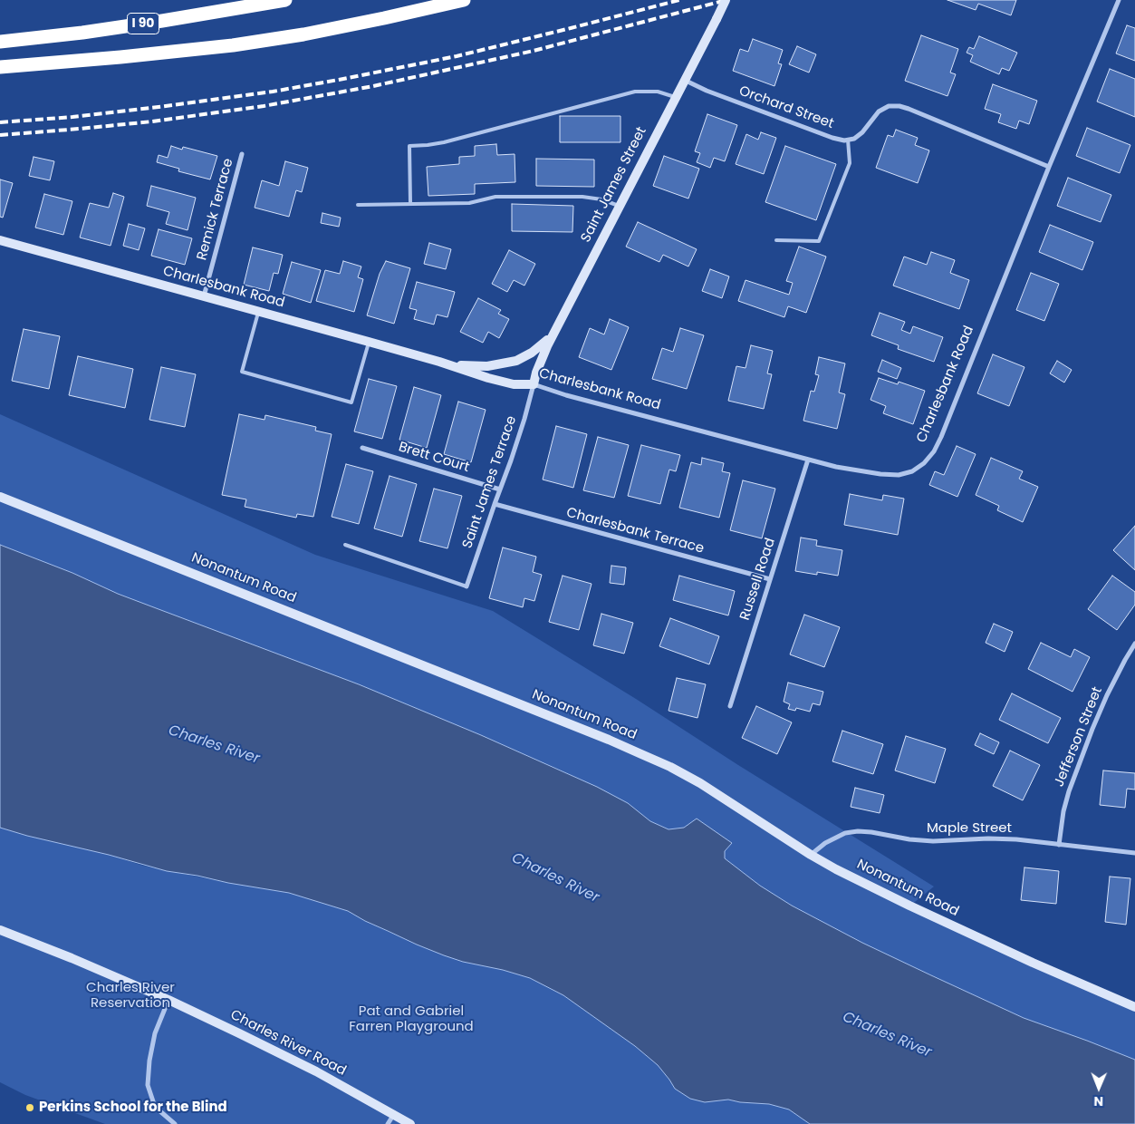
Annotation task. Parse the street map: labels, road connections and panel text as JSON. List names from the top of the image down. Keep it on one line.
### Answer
{"streets":{"highway":["I 90"],"street":["Orchard Street","Saint James Street","Remick Terrace","Charlesbank Road","Brett Court","Saint James Terrace","Charlesbank Terrace","Nonantum Road","Russell Road","Jefferson Street","Maple Street","Charles River Road"]},"crossings":[["Orchard Street","Saint James Street"],["Orchard Street","Charlesbank Road"],["Saint James Street","Charlesbank Road"],["Saint James Street","Saint James Terrace"],["Remick Terrace","Charlesbank Road"],["Charlesbank Road","Saint James Terrace"],["Charlesbank Road","Russell Road"],["Brett Court","Saint James Terrace"],["Saint James Terrace","Charlesbank Terrace"],["Charlesbank Terrace","Russell Road"],["Nonantum Road","Maple Street"],["Jefferson Street","Maple Street"]],"water":["Charles River"],"parks":["Charles River Reservation","Pat and Gabriel Farren Playground"],"places":["Perkins School for the Blind"],"north":"bottom"}
